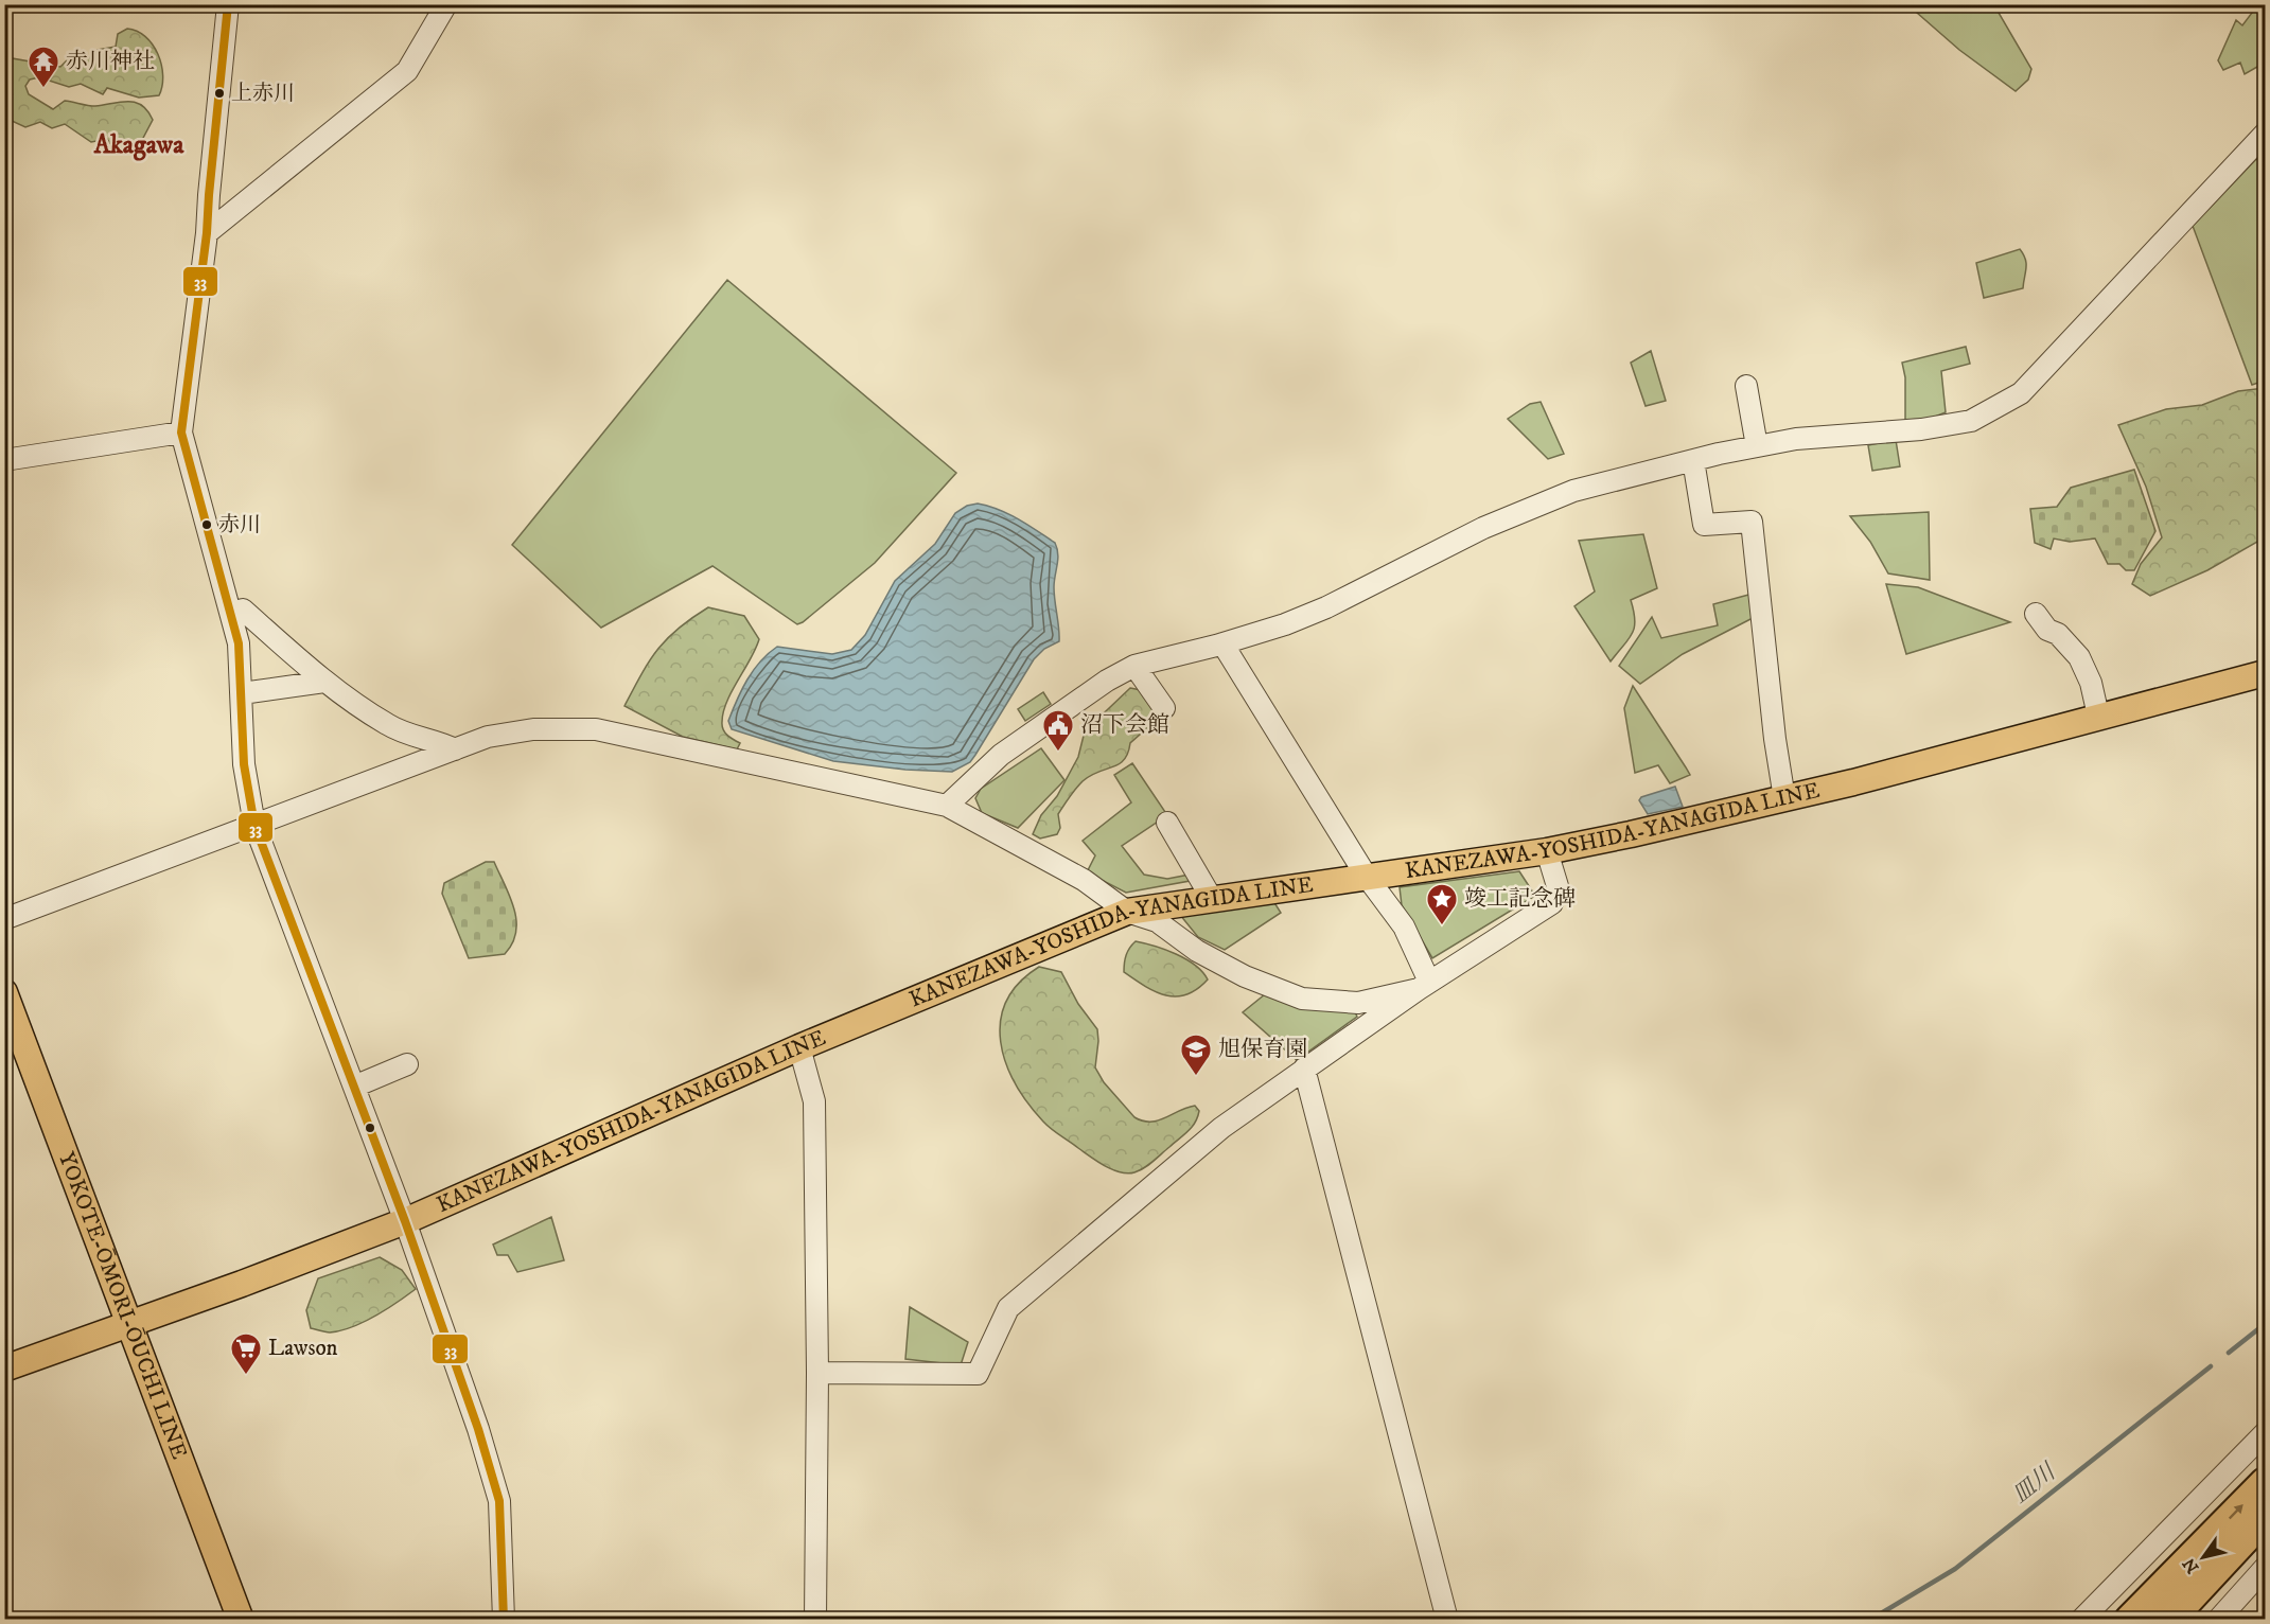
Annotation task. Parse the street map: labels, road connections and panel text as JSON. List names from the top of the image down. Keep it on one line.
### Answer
{"streets":{"main road":["KANEZAWA-YOSHIDA-YANAGIDA LINE","YOKOTE-ŌMORI-ŌUCHI LINE"]},"crossings":[["KANEZAWA-YOSHIDA-YANAGIDA LINE","YOKOTE-ŌMORI-ŌUCHI LINE"]],"districts":["Akagawa"],"water":["皿川"],"places":{"temple":["赤川神社"],"other":["上赤川","赤川"],"public building":["沼下会館"],"place":["竣工記念碑"],"school or university":["旭保育園"],"supermarket":["Lawson"]},"lines":["transit line 33"],"north":"bottom left"}
